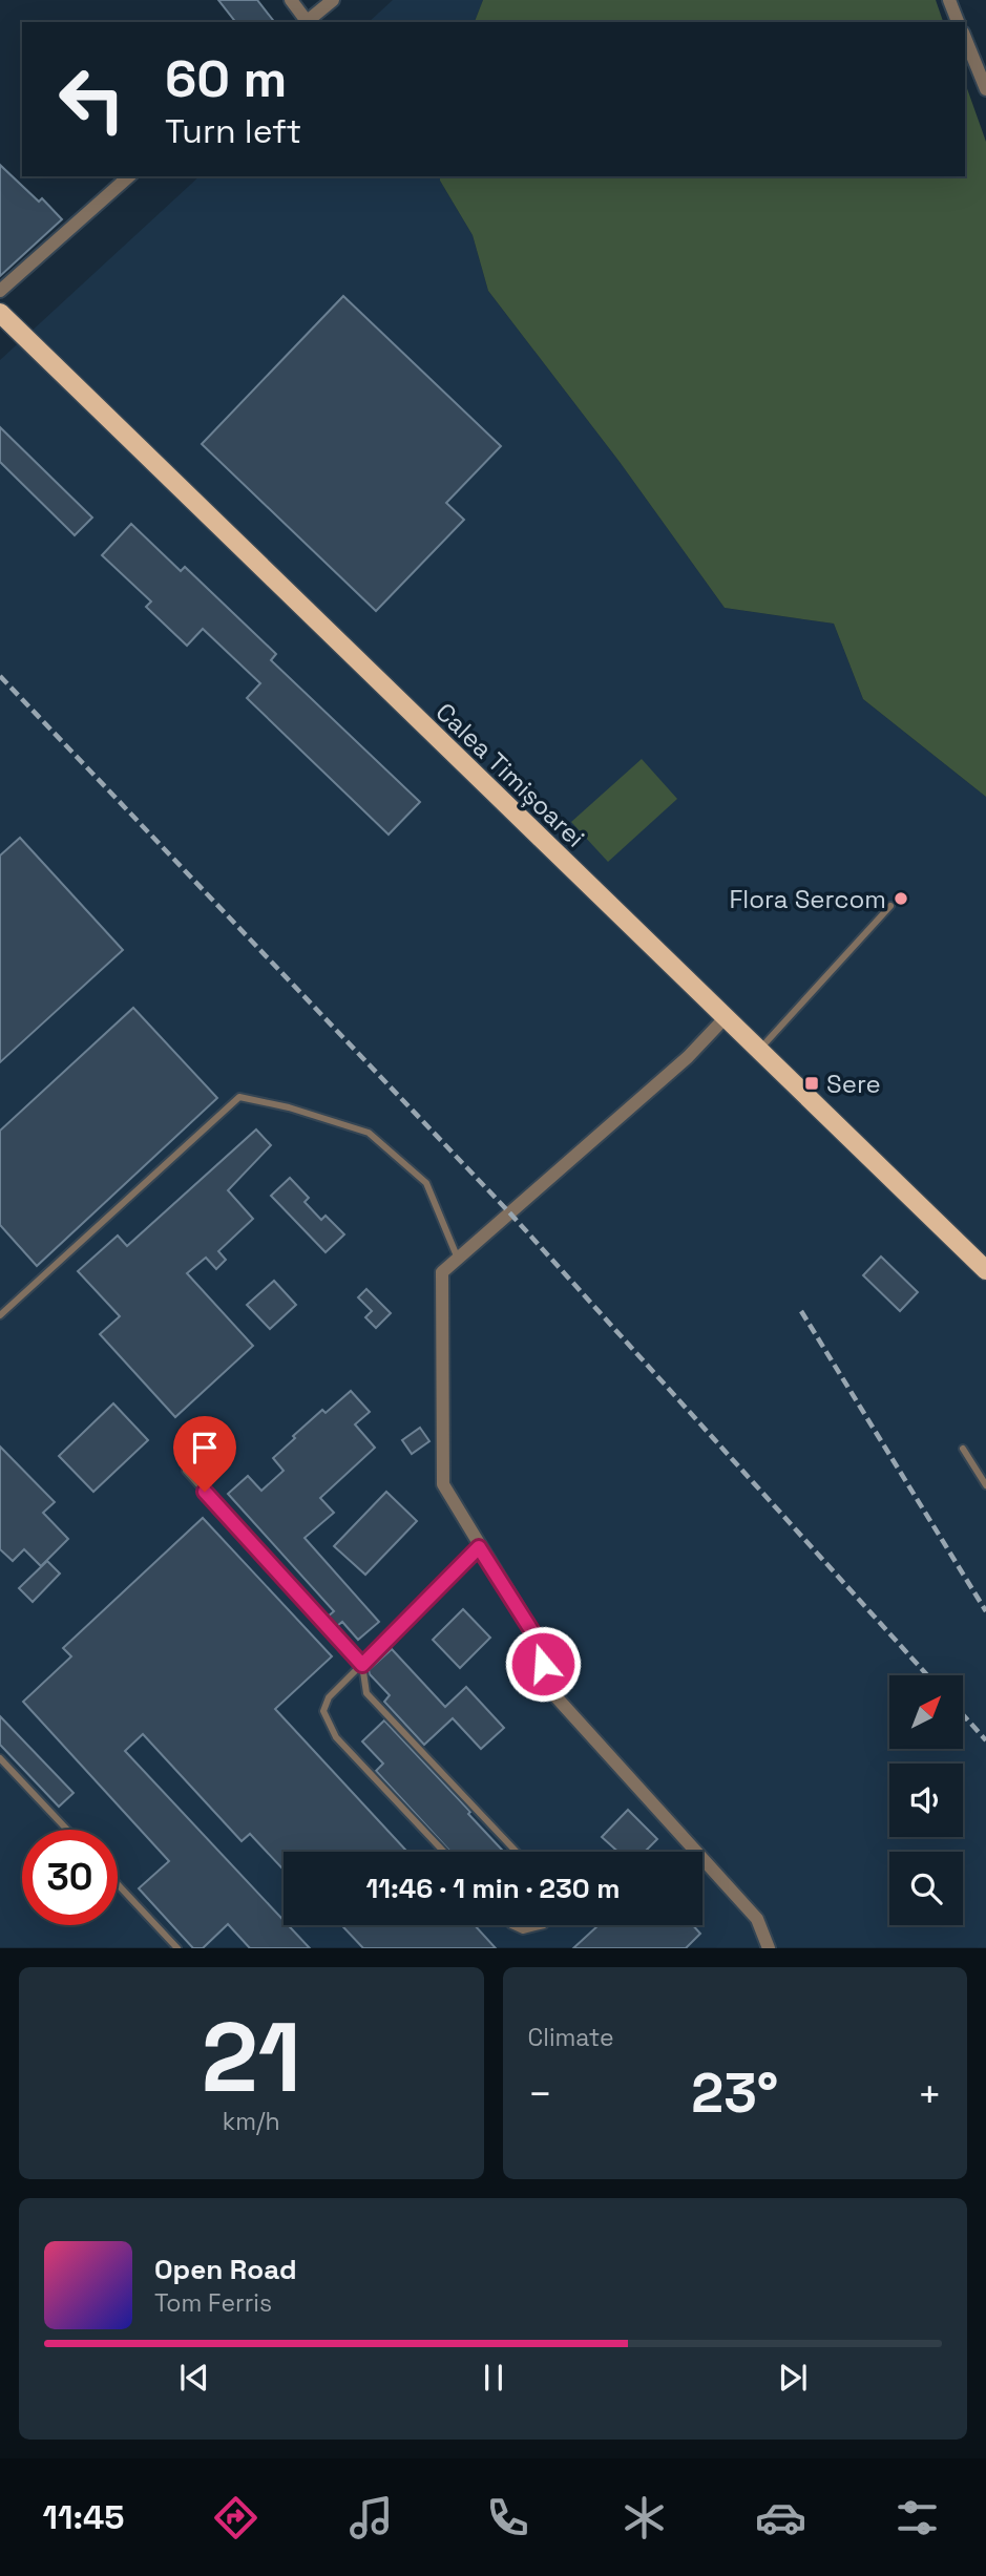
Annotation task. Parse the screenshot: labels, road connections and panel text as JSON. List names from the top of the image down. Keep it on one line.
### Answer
{"streets":{"main road":["Calea Timișoarei"]},"places":{"other":["Flora Sercom"],"transit":["Sere"]},"north":"top right","page":{"turn":["60 m","Turn left"],"limit":"30","trip":"11:46 · 1 min · 230 m","tile":[["21","km/h"],"Climate"],"heat":["−","23°","+"],"song":["Open Road","Tom Ferris"],"tabs":"11:45"}}
